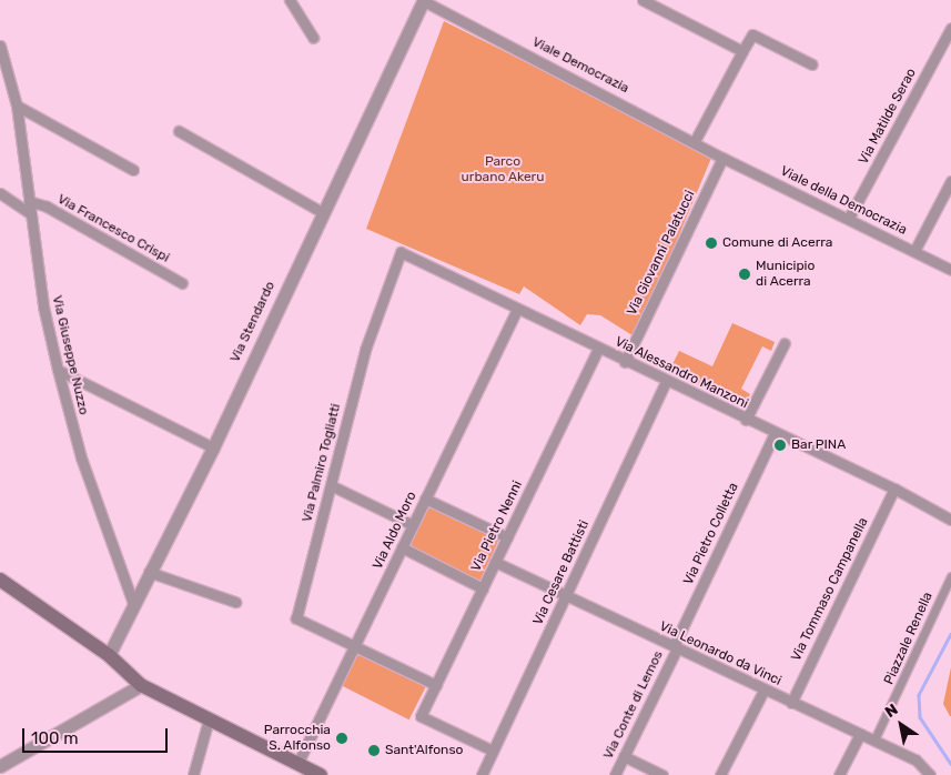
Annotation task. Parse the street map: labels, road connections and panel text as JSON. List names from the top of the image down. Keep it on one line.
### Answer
{"streets":{"street":["Viale Democrazia","Via Matilde Serao","Viale della Democrazia","Via Francesco Crispi","Via Giovanni Palatucci","Via Stendardo","Via Giuseppe Nuzzo","Via Alessandro Manzoni","Via Palmiro Togliatti","Via Pietro Nenni","Via Aldo Moro","Via Pietro Colletta","Via Cesare Battisti","Via Tommaso Campanella","Piazzale Renella","Via Leonardo da Vinci","Via Conte di Lemos"]},"crossings":[["Viale Democrazia","Viale della Democrazia"],["Viale Democrazia","Via Giovanni Palatucci"],["Viale Democrazia","Via Stendardo"],["Via Matilde Serao","Viale della Democrazia"],["Viale della Democrazia","Via Giovanni Palatucci"],["Via Francesco Crispi","Via Giuseppe Nuzzo"],["Via Giovanni Palatucci","Via Alessandro Manzoni"],["Via Stendardo","Via Giuseppe Nuzzo"],["Via Alessandro Manzoni","Via Palmiro Togliatti"],["Via Alessandro Manzoni","Via Pietro Nenni"],["Via Alessandro Manzoni","Via Aldo Moro"],["Via Alessandro Manzoni","Via Pietro Colletta"],["Via Alessandro Manzoni","Via Cesare Battisti"],["Via Alessandro Manzoni","Via Tommaso Campanella"],["Via Palmiro Togliatti","Via Aldo Moro"],["Via Pietro Nenni","Via Cesare Battisti"],["Via Pietro Nenni","Via Leonardo da Vinci"],["Via Pietro Colletta","Via Leonardo da Vinci"],["Via Pietro Colletta","Via Conte di Lemos"],["Via Cesare Battisti","Via Leonardo da Vinci"],["Via Tommaso Campanella","Via Leonardo da Vinci"],["Piazzale Renella","Via Leonardo da Vinci"],["Via Leonardo da Vinci","Via Conte di Lemos"]],"parks":["Parco urbano Akeru"],"places":["Comune di Acerra","Municipio di Acerra","Bar PINA","Parrocchia S. Alfonso","Sant'Alfonso"],"scale_bar":"100 m","north":"top left"}
